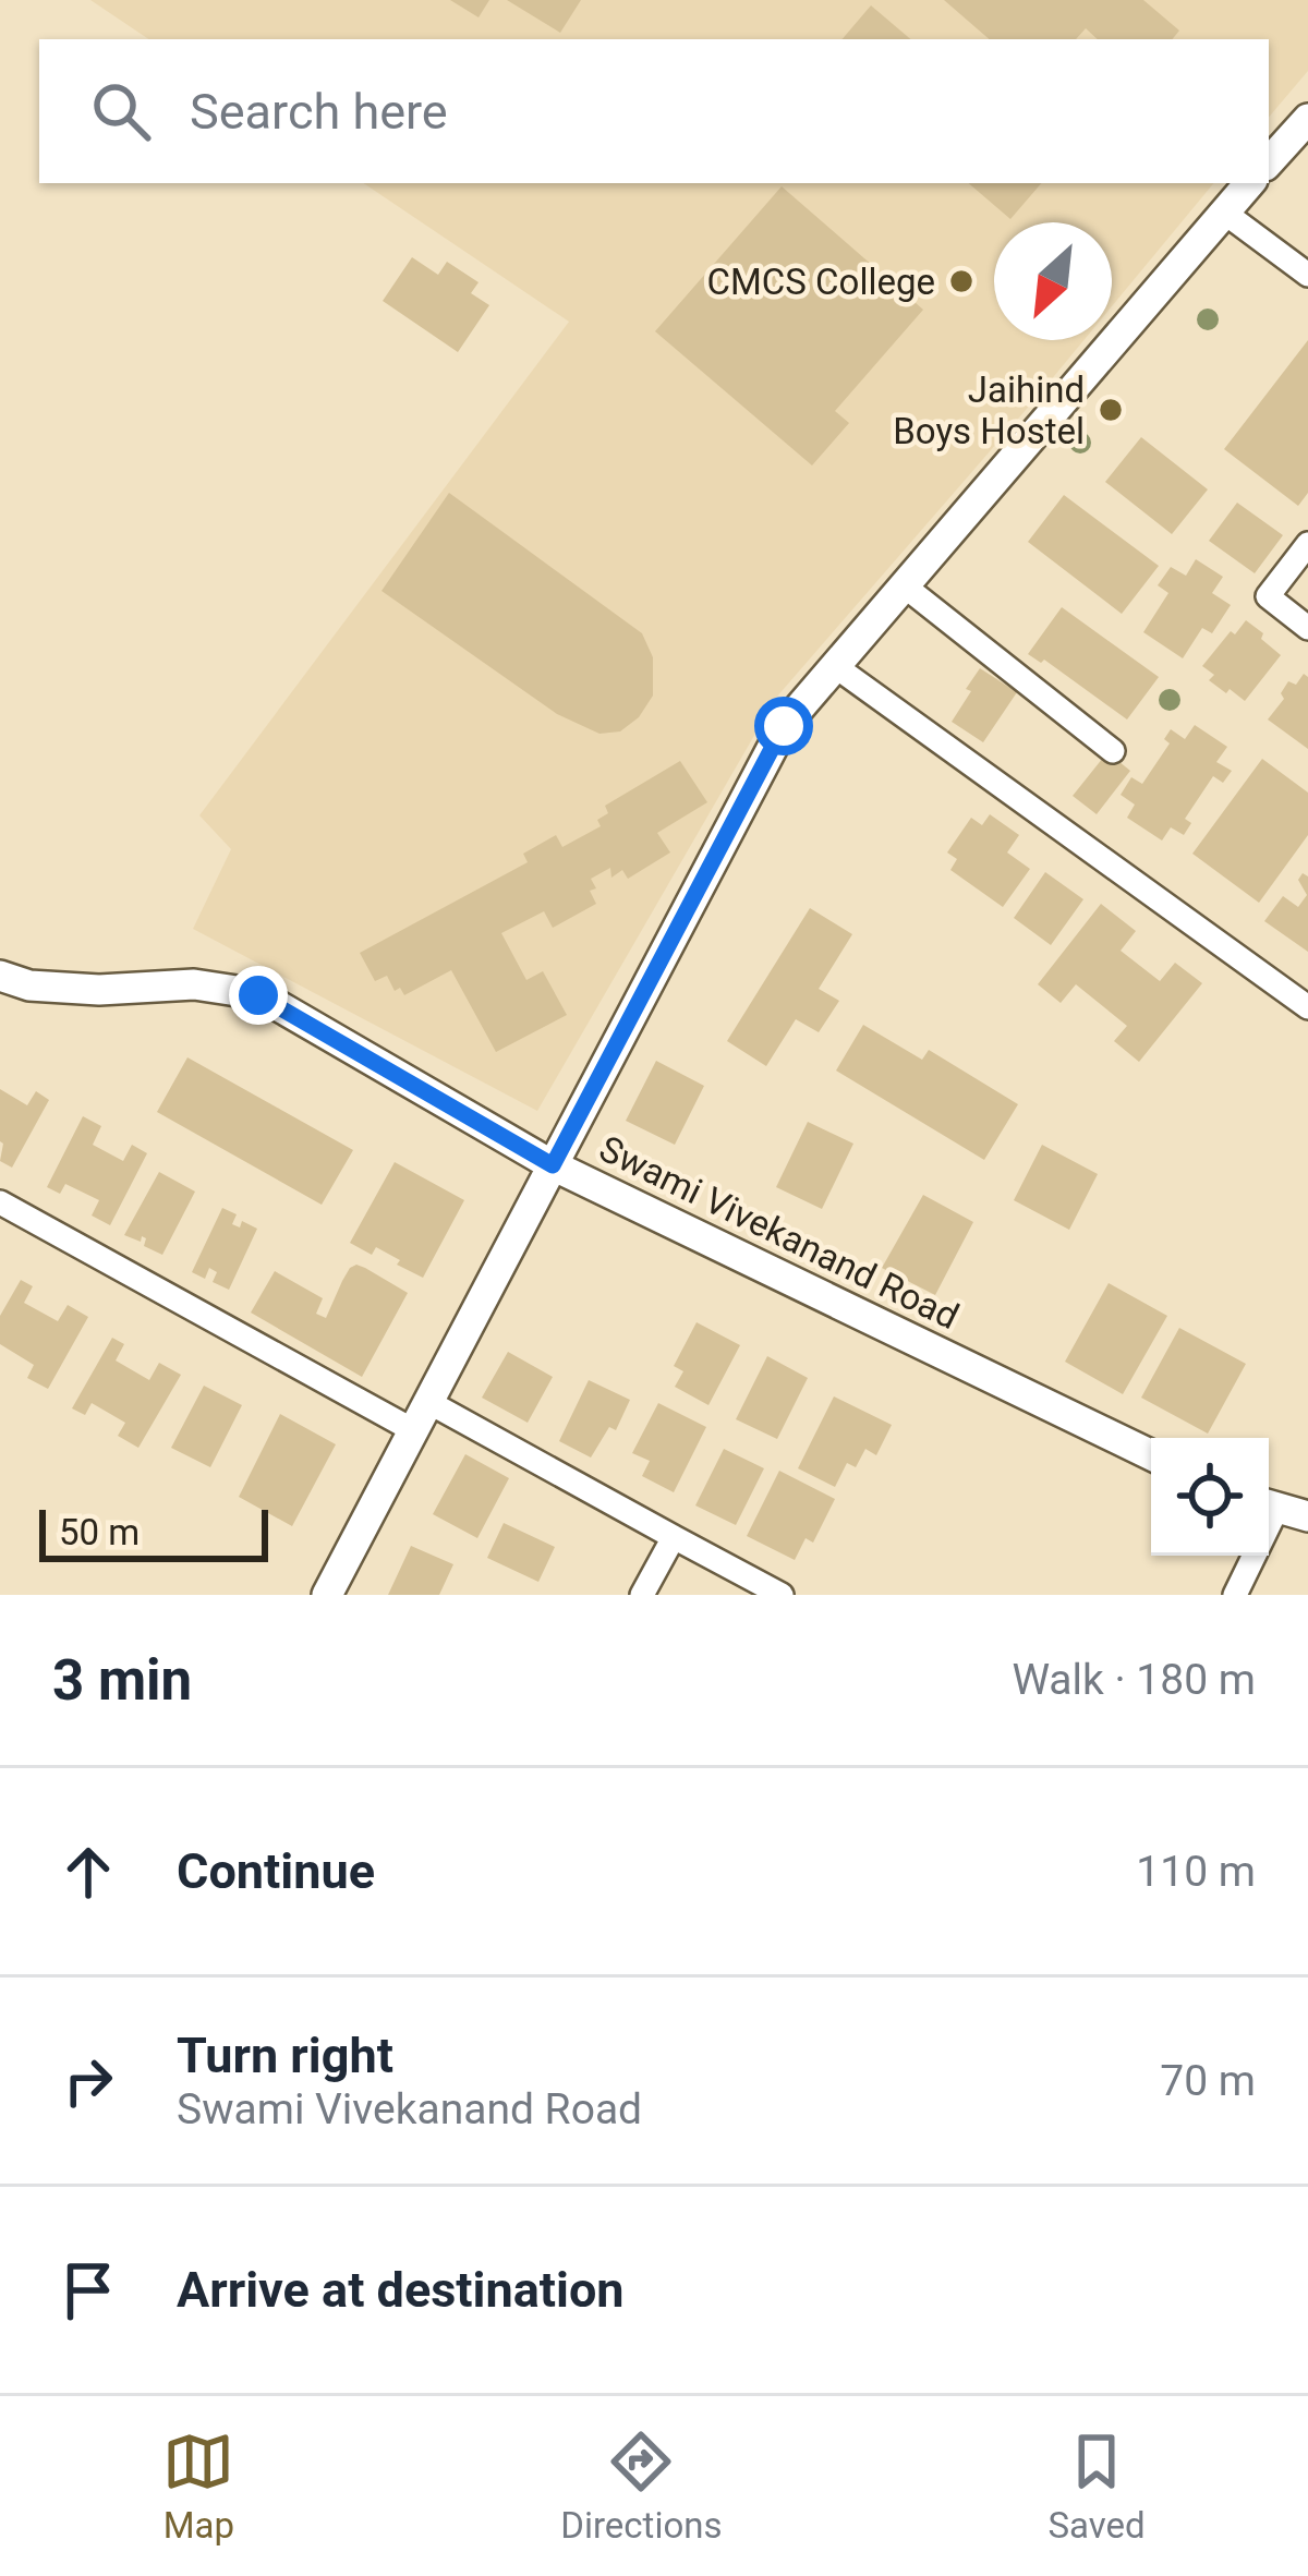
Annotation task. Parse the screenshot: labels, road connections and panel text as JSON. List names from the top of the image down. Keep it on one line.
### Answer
{"streets":{"street":["Swami Vivekanand Road"]},"places":["CMCS College","Jaihind Boys Hostel"],"scale_bar":"50 m","north":"bottom left","page":{"search":"Search here","scale":"50 m","heading":["3 min","Walk · 180 m"],"list":[["Continue","110 m"],["Turn right","Swami Vivekanand Road","70 m"],"Arrive at destination"],"nav":["Map","Directions","Saved"]}}
